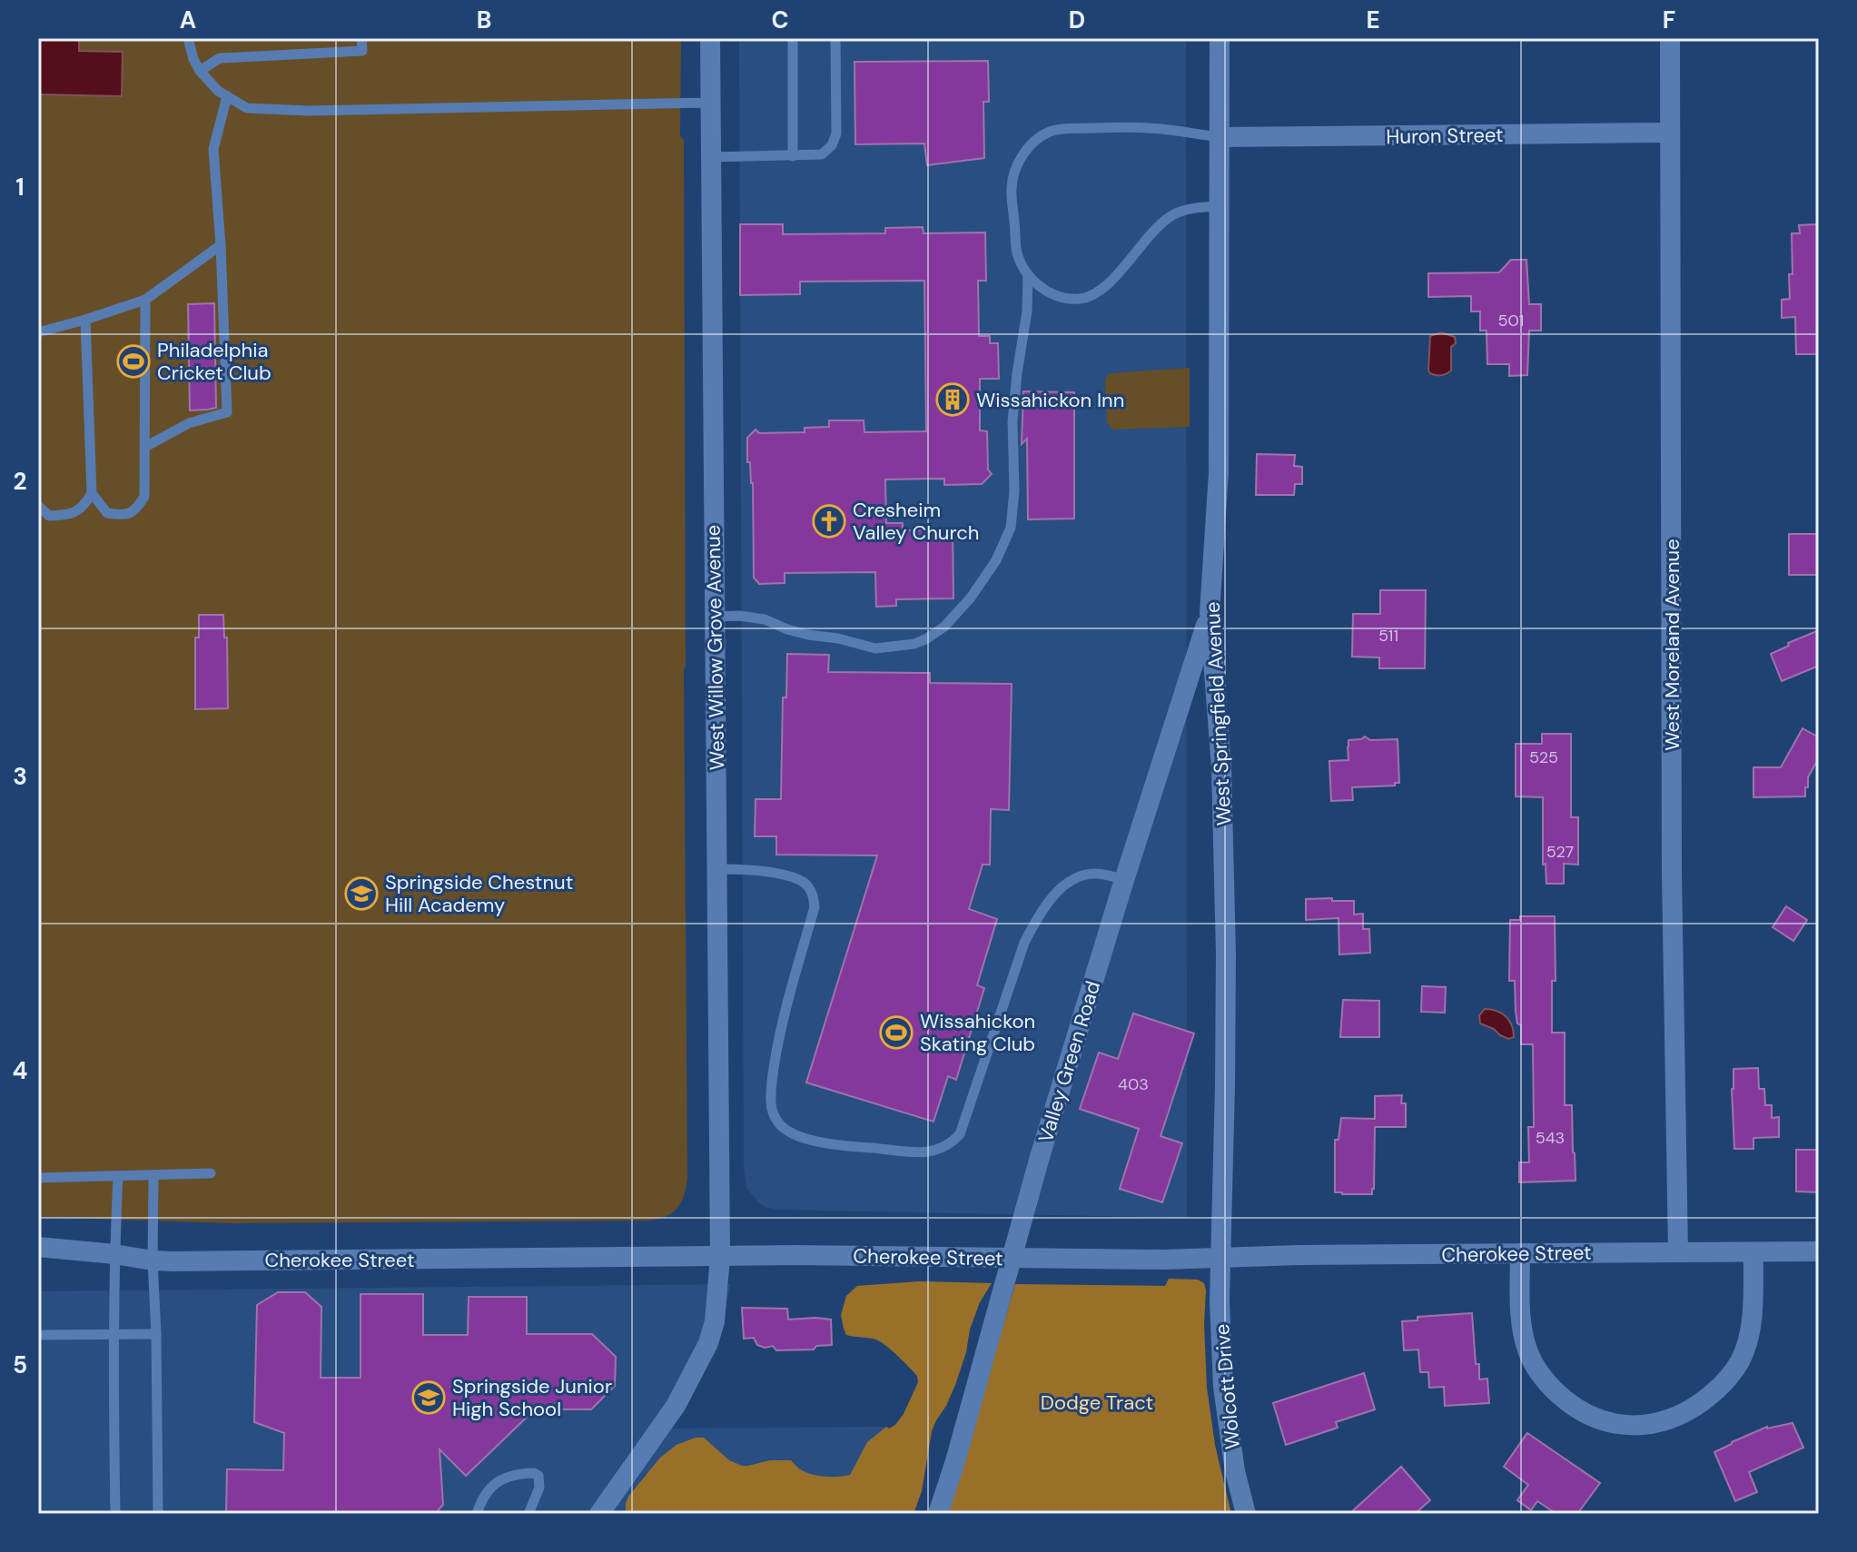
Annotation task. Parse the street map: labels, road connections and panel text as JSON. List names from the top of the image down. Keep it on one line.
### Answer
{"streets":{"street":["Huron Street","West Moreland Avenue","West Willow Grove Avenue","West Springfield Avenue","Valley Green Road","Cherokee Street","Wolcott Drive"]},"crossings":[["Huron Street","West Moreland Avenue"],["Huron Street","West Springfield Avenue"],["West Moreland Avenue","Cherokee Street"],["West Willow Grove Avenue","Cherokee Street"],["West Springfield Avenue","Valley Green Road"],["West Springfield Avenue","Cherokee Street"],["West Springfield Avenue","Wolcott Drive"],["Cherokee Street","Wolcott Drive"]],"parks":["Dodge Tract"],"places":{"sports":["Philadelphia Cricket Club","Wissahickon Skating Club"],"building":["Wissahickon Inn"],"church":["Cresheim Valley Church"],"school or university":["Springside Chestnut Hill Academy","Springside Junior High School"]},"house_numbers":["501","511","525","527","403","543"],"grid":{"columns":["A","B","C","D","E","F"],"rows":["1","2","3","4","5"]}}
